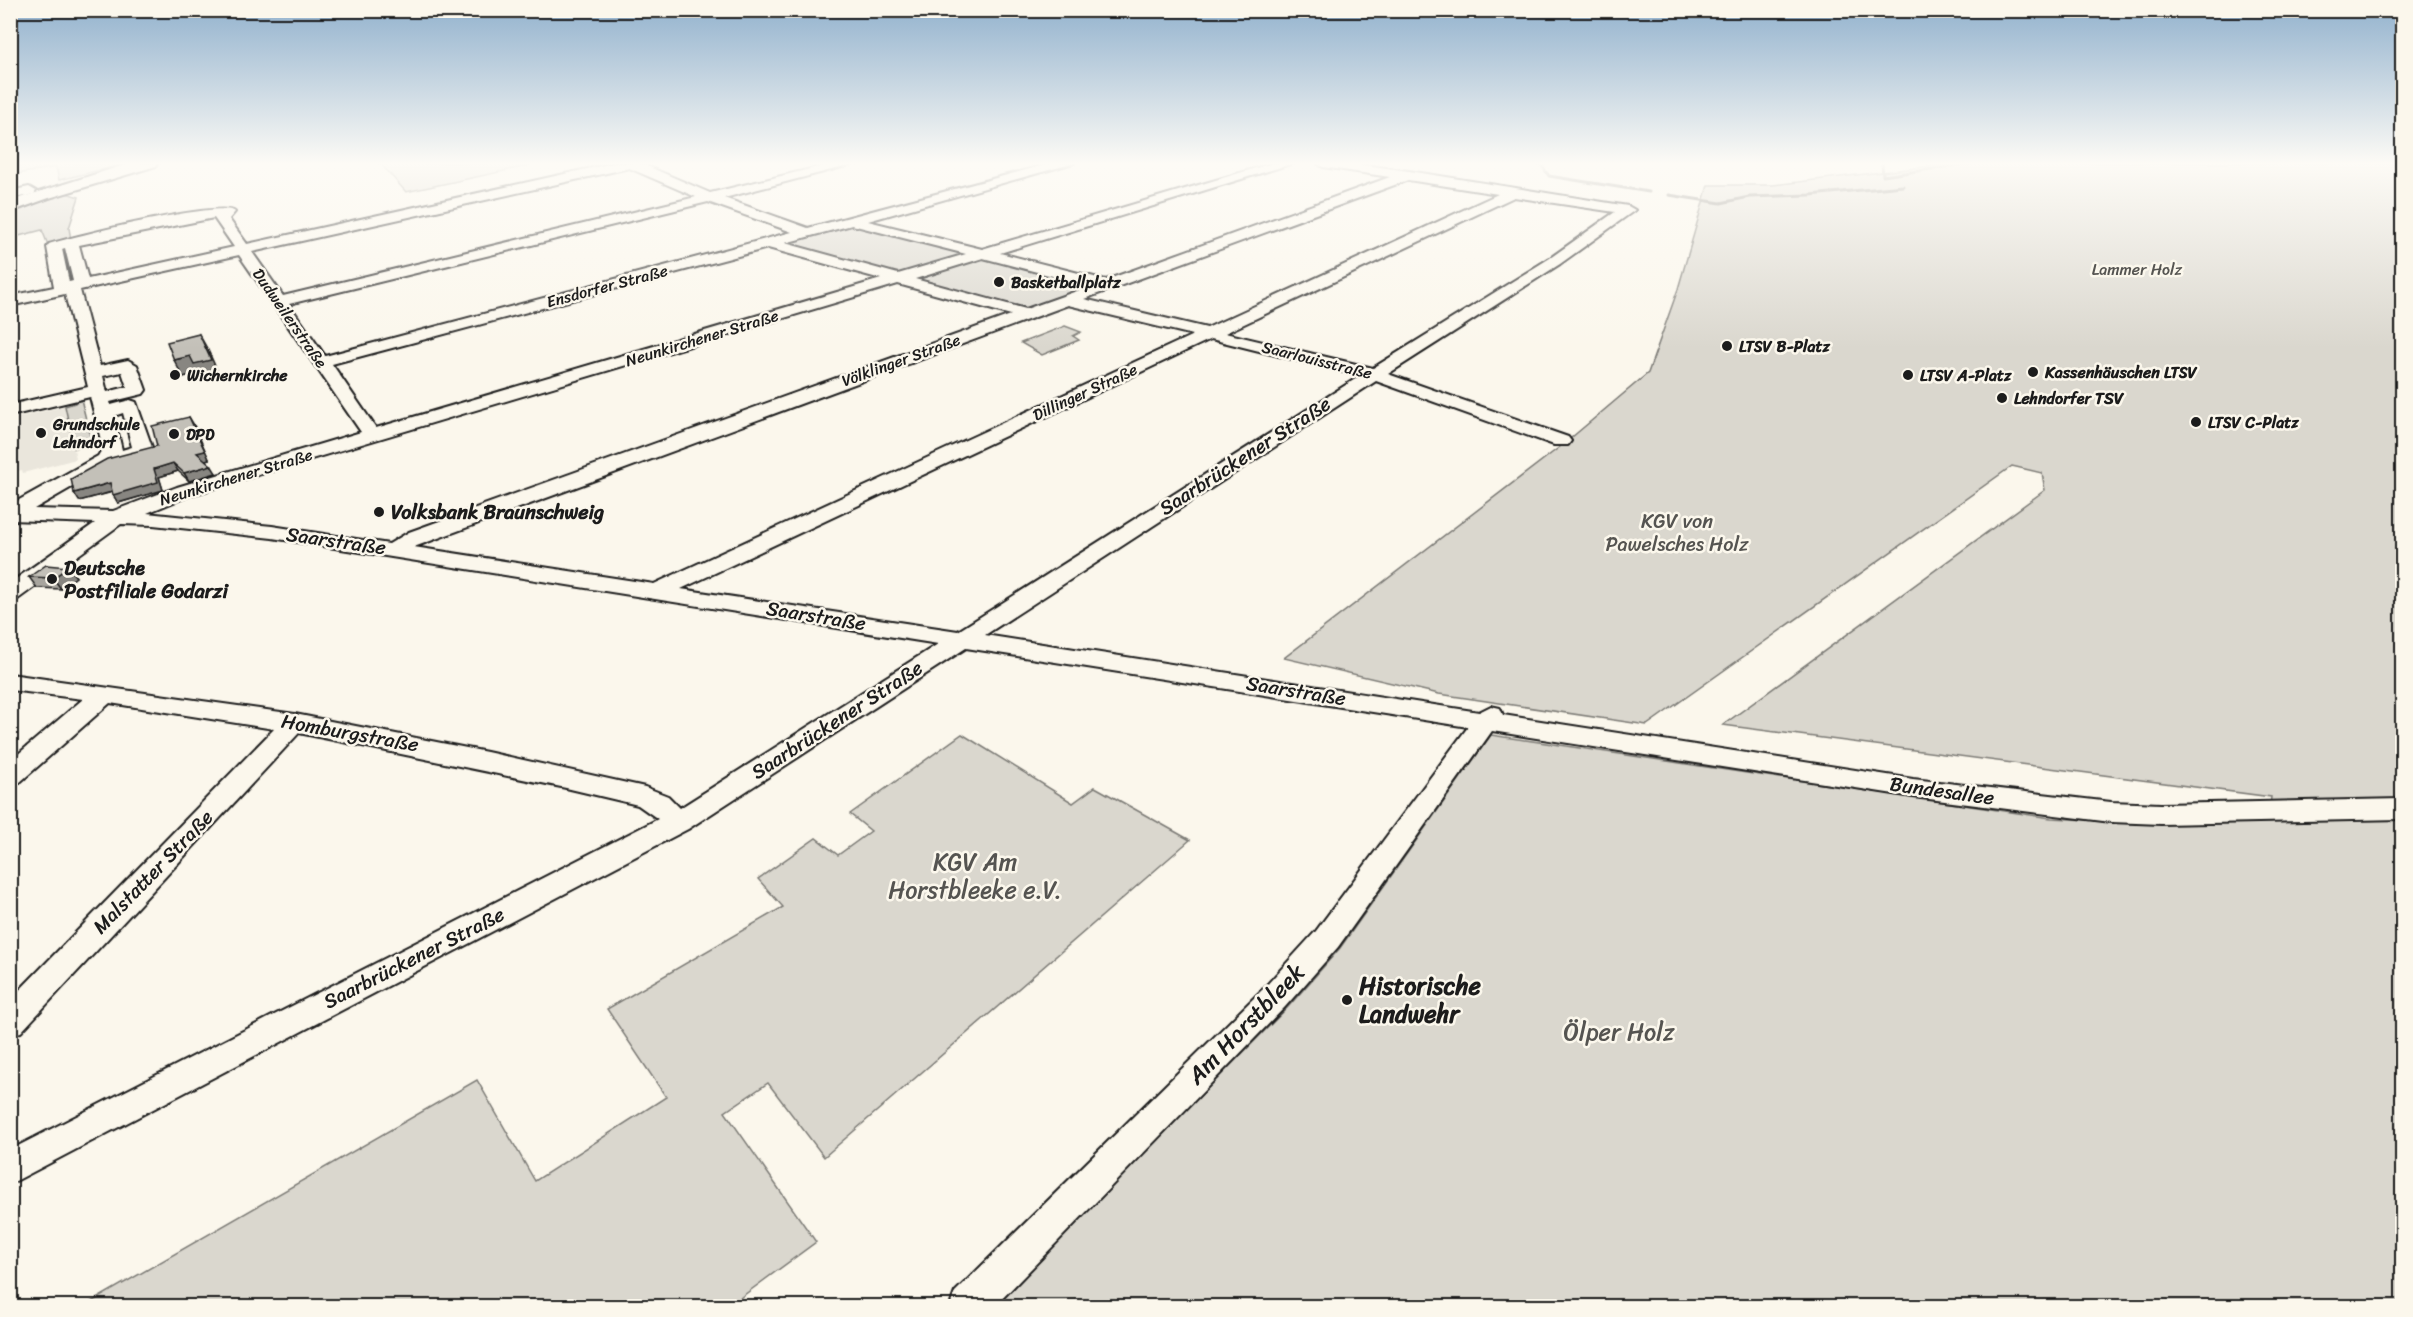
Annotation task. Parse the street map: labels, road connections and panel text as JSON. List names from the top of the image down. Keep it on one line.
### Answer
{"streets":{"street":["Ensdorfer Straße","Dudweilerstraße","Neunkirchener Straße","Völklinger Straße","Saarlouisstraße","Dillinger Straße","Saarbrückener Straße","Saarstraße","Homburgstraße","Bundesallee","Malstatter Straße","Am Horstbleek"]},"crossings":[["Ensdorfer Straße","Dudweilerstraße"],["Dudweilerstraße","Neunkirchener Straße"],["Neunkirchener Straße","Saarstraße"],["Völklinger Straße","Saarlouisstraße"],["Völklinger Straße","Saarstraße"],["Saarlouisstraße","Dillinger Straße"],["Saarlouisstraße","Saarbrückener Straße"],["Dillinger Straße","Saarstraße"],["Saarbrückener Straße","Saarstraße"],["Saarbrückener Straße","Homburgstraße"],["Saarstraße","Bundesallee"],["Saarstraße","Am Horstbleek"],["Homburgstraße","Malstatter Straße"],["Bundesallee","Am Horstbleek"]],"parks":["Lammer Holz","KGV von Pawelsches Holz","KGV Am Horstbleeke e.V.","Ölper Holz"],"places":["Basketballplatz","LTSV B-Platz","Kassenhäuschen LTSV","Wichernkirche","LTSV A-Platz","Lehndorfer TSV","LTSV C-Platz","Grundschule Lehndorf","DPD","Volksbank Braunschweig","Deutsche Postfiliale Godarzi","Historische Landwehr"]}
